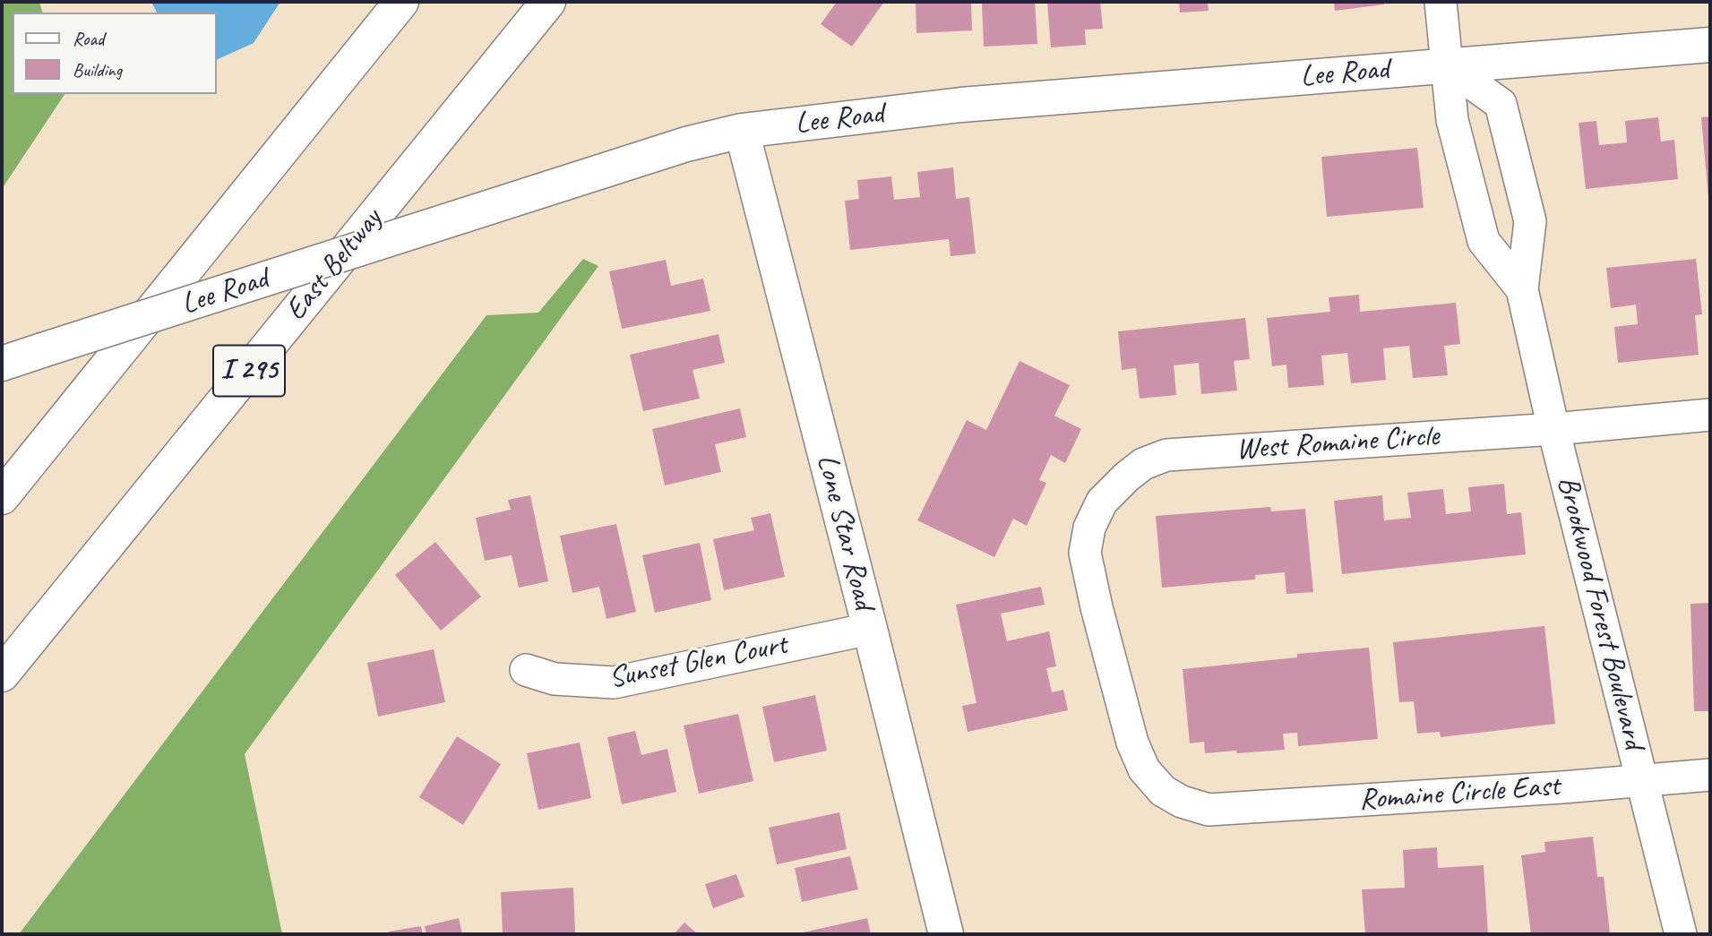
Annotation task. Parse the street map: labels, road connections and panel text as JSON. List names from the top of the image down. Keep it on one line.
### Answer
{"streets":{"main road":["Lee Road","East Beltway","I 295","Lone Star Road"],"street":["West Romaine Circle","Brookwood Forest Boulevard","Sunset Glen Court","Romaine Circle East"]},"crossings":[["Lee Road","Lone Star Road"],["Lee Road","Brookwood Forest Boulevard"],["West Romaine Circle","Brookwood Forest Boulevard"],["West Romaine Circle","Romaine Circle East"],["Lone Star Road","Sunset Glen Court"],["Brookwood Forest Boulevard","Romaine Circle East"]],"legend":["Road","Building"]}
